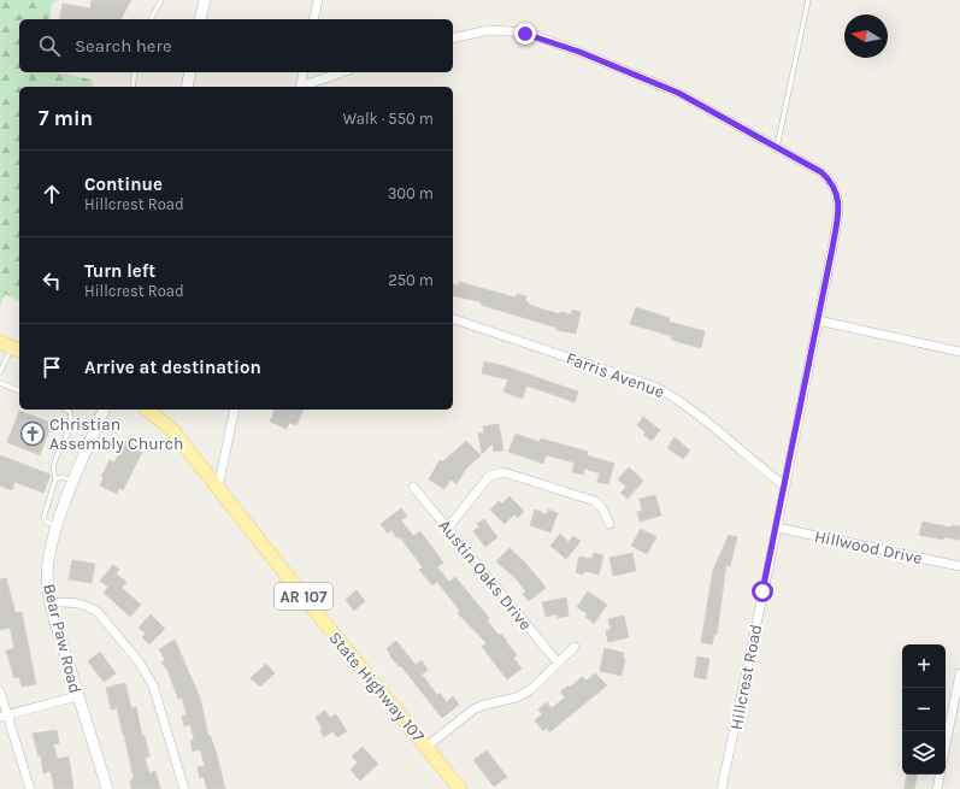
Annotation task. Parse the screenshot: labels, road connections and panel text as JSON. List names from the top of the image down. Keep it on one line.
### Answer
{"streets":{"main road":["AR 107","State Highway 107"],"street":["Farris Avenue","Hillwood Drive","Austin Oaks Drive","Bear Paw Road","Hillcrest Road"]},"crossings":[["Farris Avenue","Hillcrest Road"],["Hillwood Drive","Hillcrest Road"]],"places":{"church":["Christian Assembly Church"]},"north":"left","page":{"search":"Search here","heading":["7 min","Walk · 550 m"],"list":[["Continue","Hillcrest Road","300 m"],["Turn left","Hillcrest Road","250 m"],"Arrive at destination"],"map_buttons":["+","−"]}}
